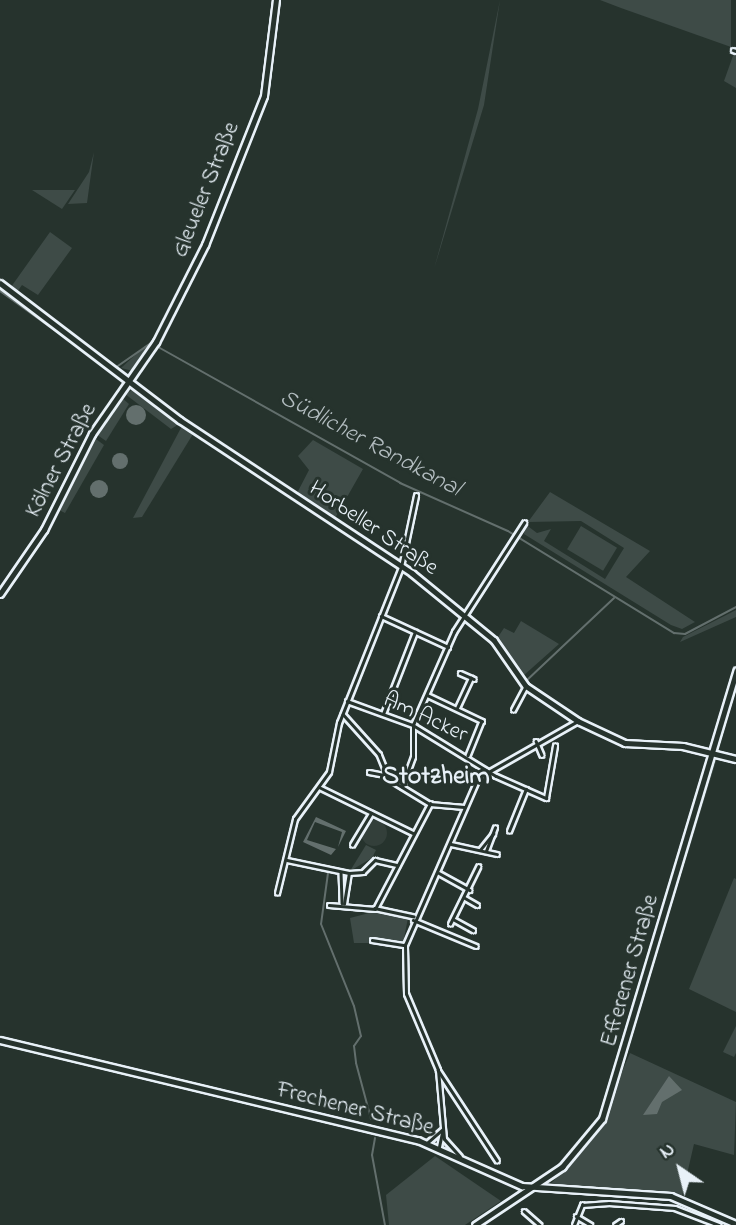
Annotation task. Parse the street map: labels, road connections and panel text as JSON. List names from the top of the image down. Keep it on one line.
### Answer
{"streets":{"main road":["Gleueler Straße","Kölner Straße","Horbeller Straße","Efferener Straße","Frechener Straße"],"street":["Am Acker"]},"crossings":[["Gleueler Straße","Kölner Straße"],["Gleueler Straße","Horbeller Straße"],["Kölner Straße","Horbeller Straße"],["Horbeller Straße","Efferener Straße"],["Efferener Straße","Frechener Straße"]],"districts":["Stotzheim"],"water":["Südlicher Randkanal"],"north":"top left"}
